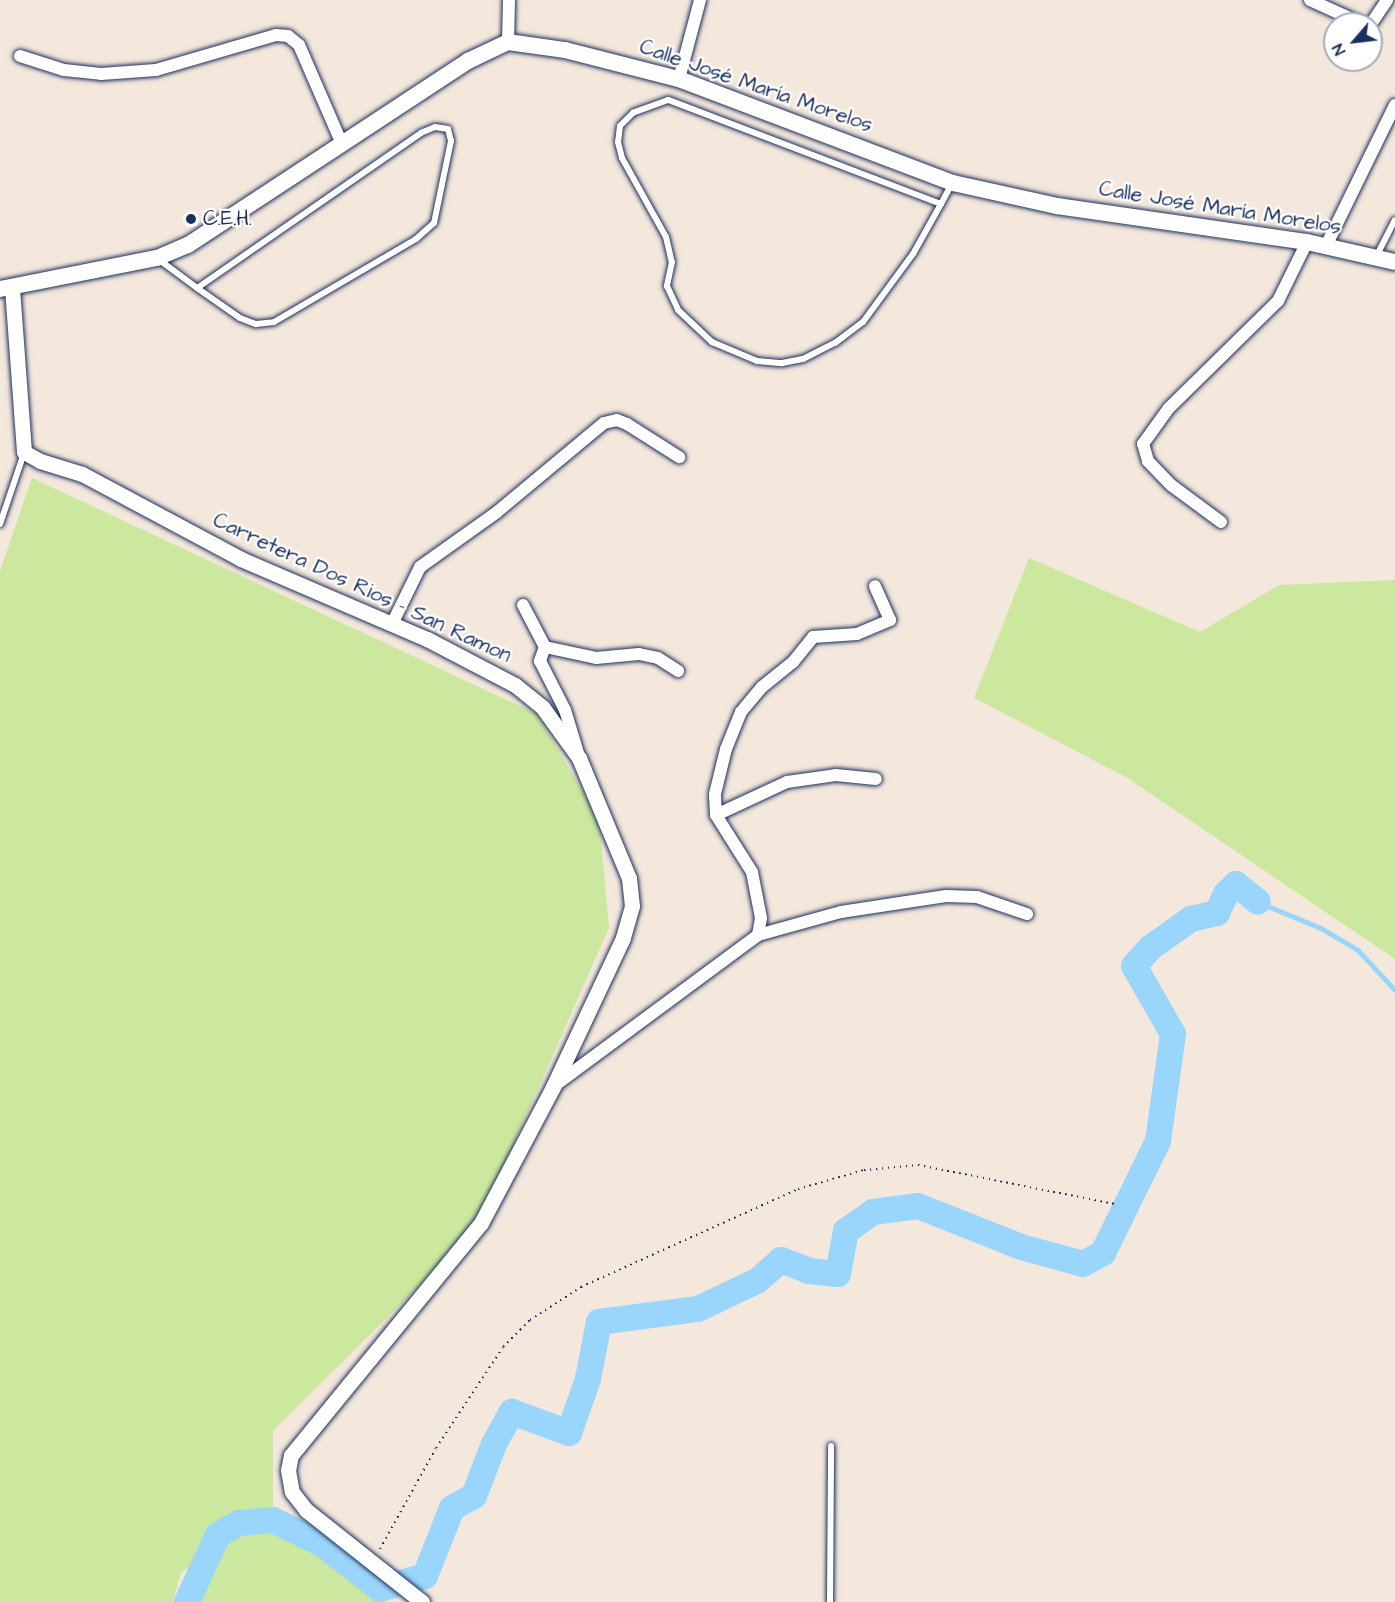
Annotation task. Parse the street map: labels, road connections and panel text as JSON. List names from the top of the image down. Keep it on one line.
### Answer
{"streets":{"main road":["Calle José María Morelos"],"street":["Carretera Dos Rios - San Ramon"]},"places":["C.E.H."],"north":"bottom left"}
